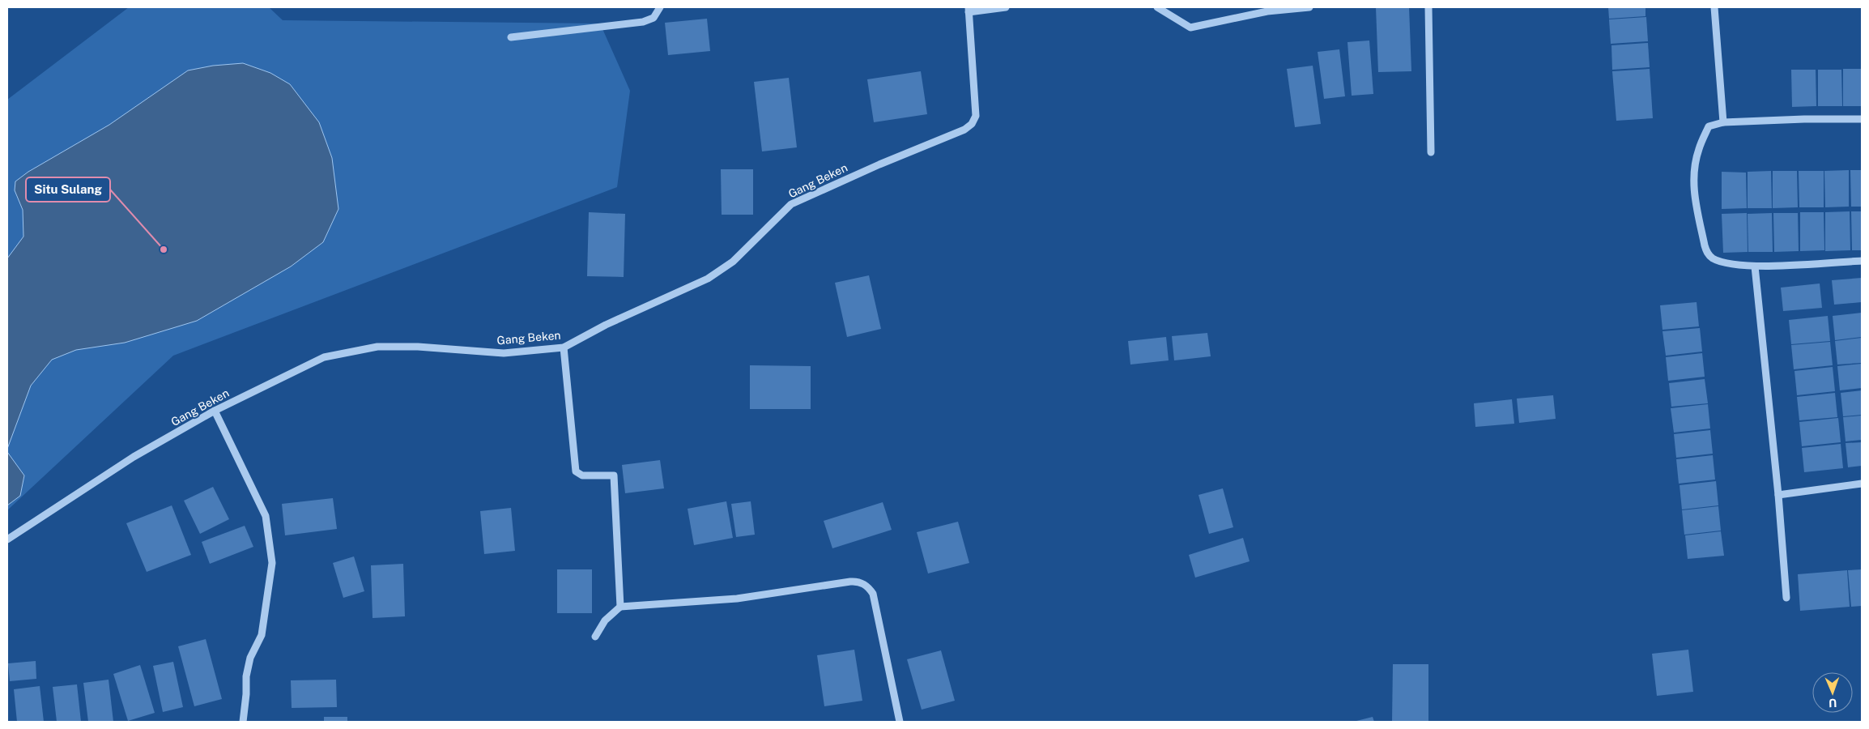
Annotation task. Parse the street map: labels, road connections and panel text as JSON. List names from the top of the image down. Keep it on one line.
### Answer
{"streets":{"street":["Gang Beken"]},"places":["Situ Sulang"],"north":"bottom"}
